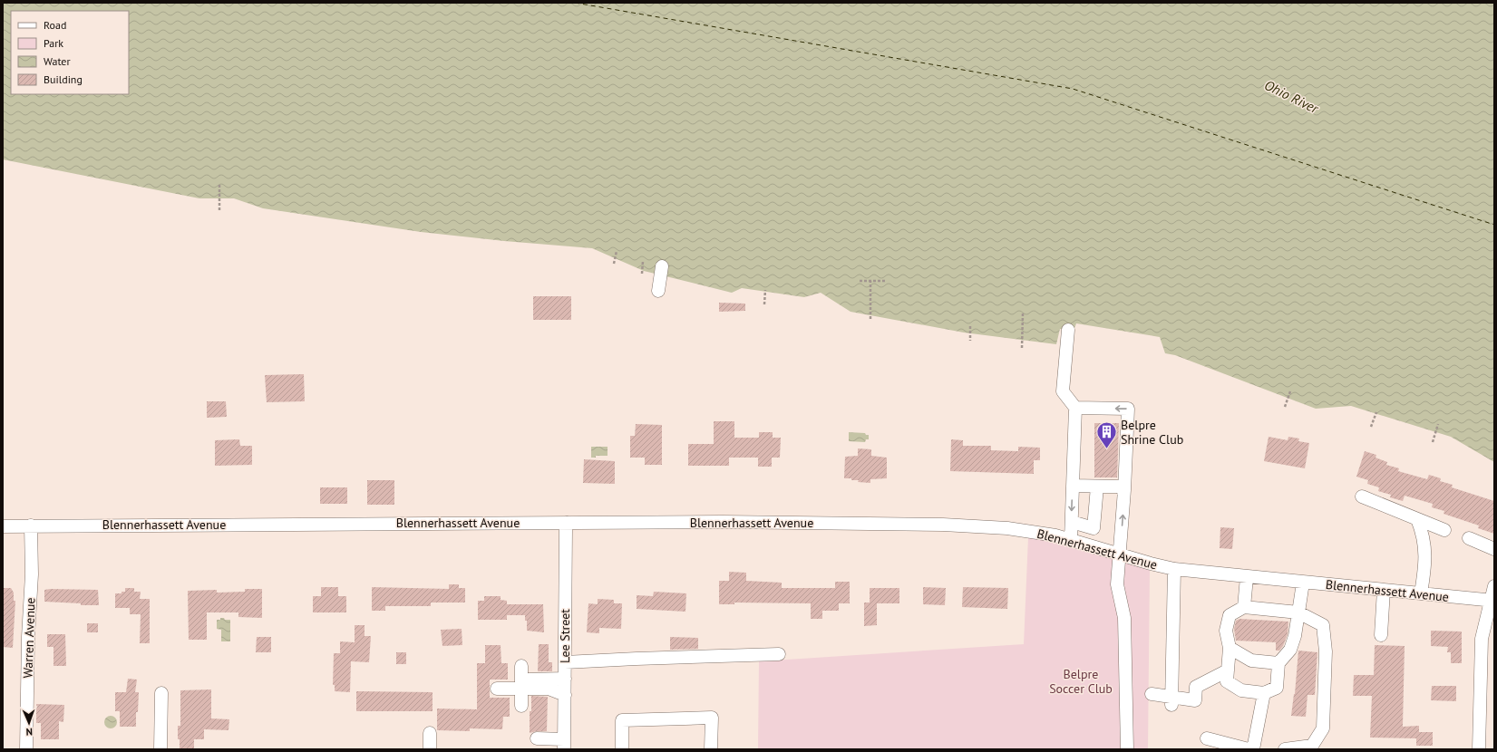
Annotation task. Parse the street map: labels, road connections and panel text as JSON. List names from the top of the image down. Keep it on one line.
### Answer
{"streets":{"street":["Blennerhassett Avenue","Lee Street","Warren Avenue"]},"crossings":[["Blennerhassett Avenue","Lee Street"],["Blennerhassett Avenue","Warren Avenue"]],"water":["Ohio River"],"parks":["Belpre Soccer Club"],"places":{"building":["Belpre Shrine Club"]},"legend":["Road","Park","Water","Building"],"north":"bottom"}
